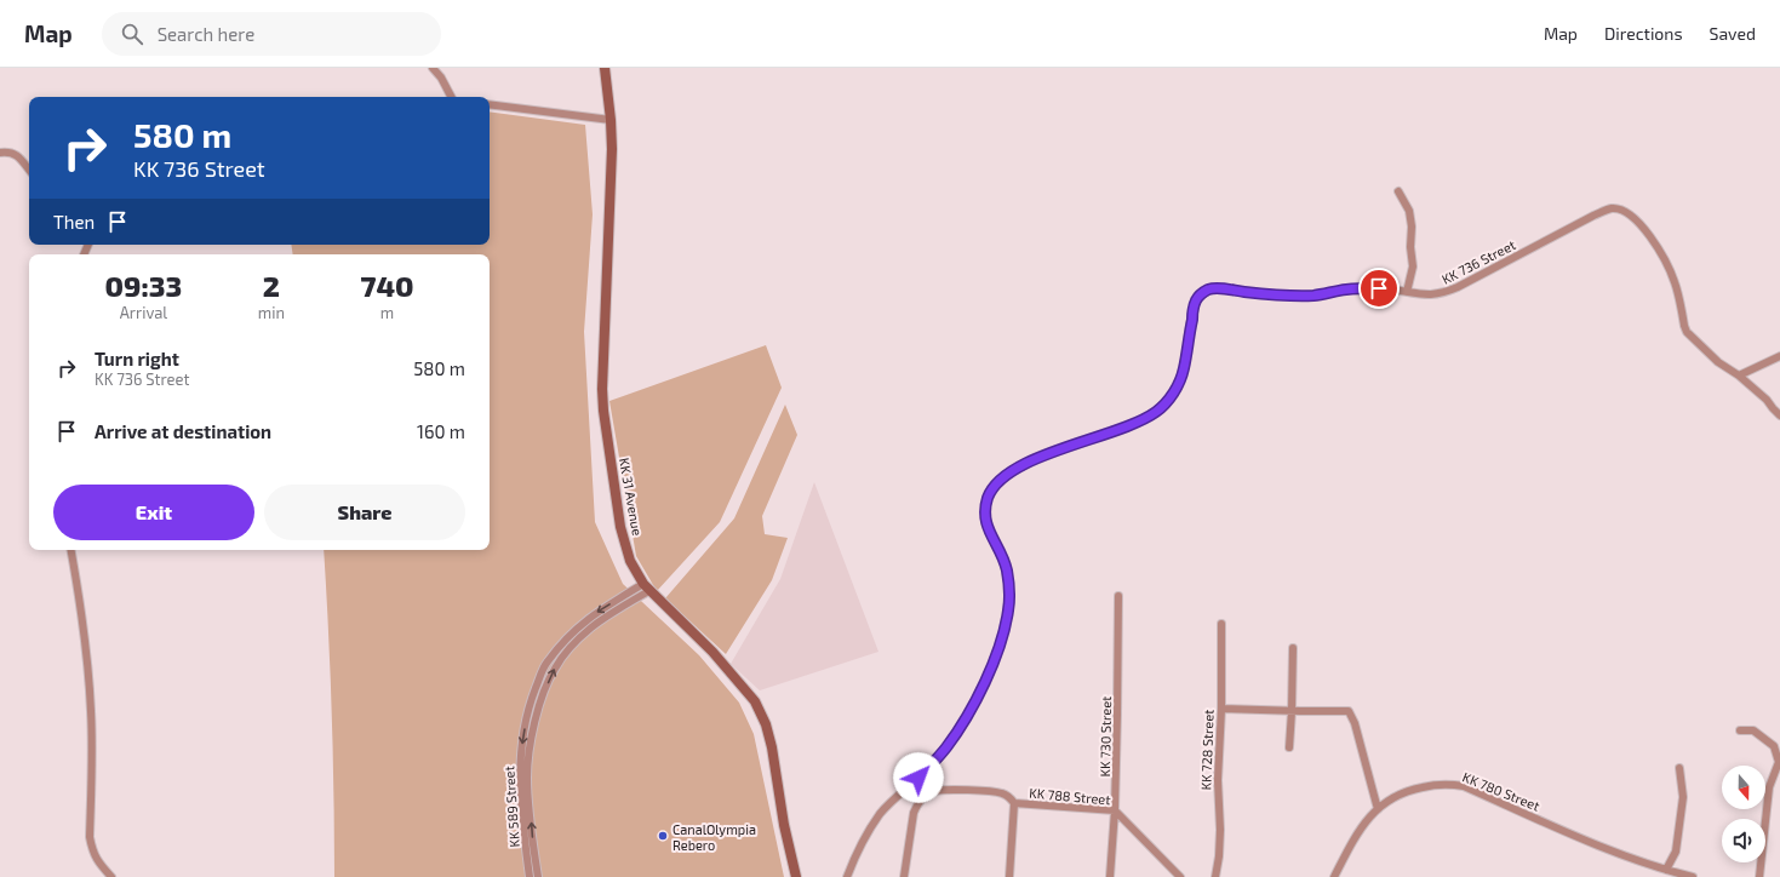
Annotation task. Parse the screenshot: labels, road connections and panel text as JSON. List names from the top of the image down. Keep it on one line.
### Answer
{"streets":{"main road":["KK 31 Avenue"],"street":["KK 736 Street","KK 730 Street","KK 728 Street","KK 780 Street","KK 788 Street","KK 589 Street"]},"crossings":[["KK 31 Avenue","KK 589 Street"],["KK 730 Street","KK 788 Street"]],"places":["CanalOlympia Rebero"],"north":"bottom","page":{"header":"Map","search":"Search here","nav":["Map","Directions","Saved"],"turn":["580 m","KK 736 Street"],"then":"Then","eta":["09:33","Arrival","2","min","740","m"],"list":[{"name":"Turn right","note":"KK 736 Street","value":"580 m"},{"name":"Arrive at destination","value":"160 m"}],"buttons":["Exit","Share"]}}
